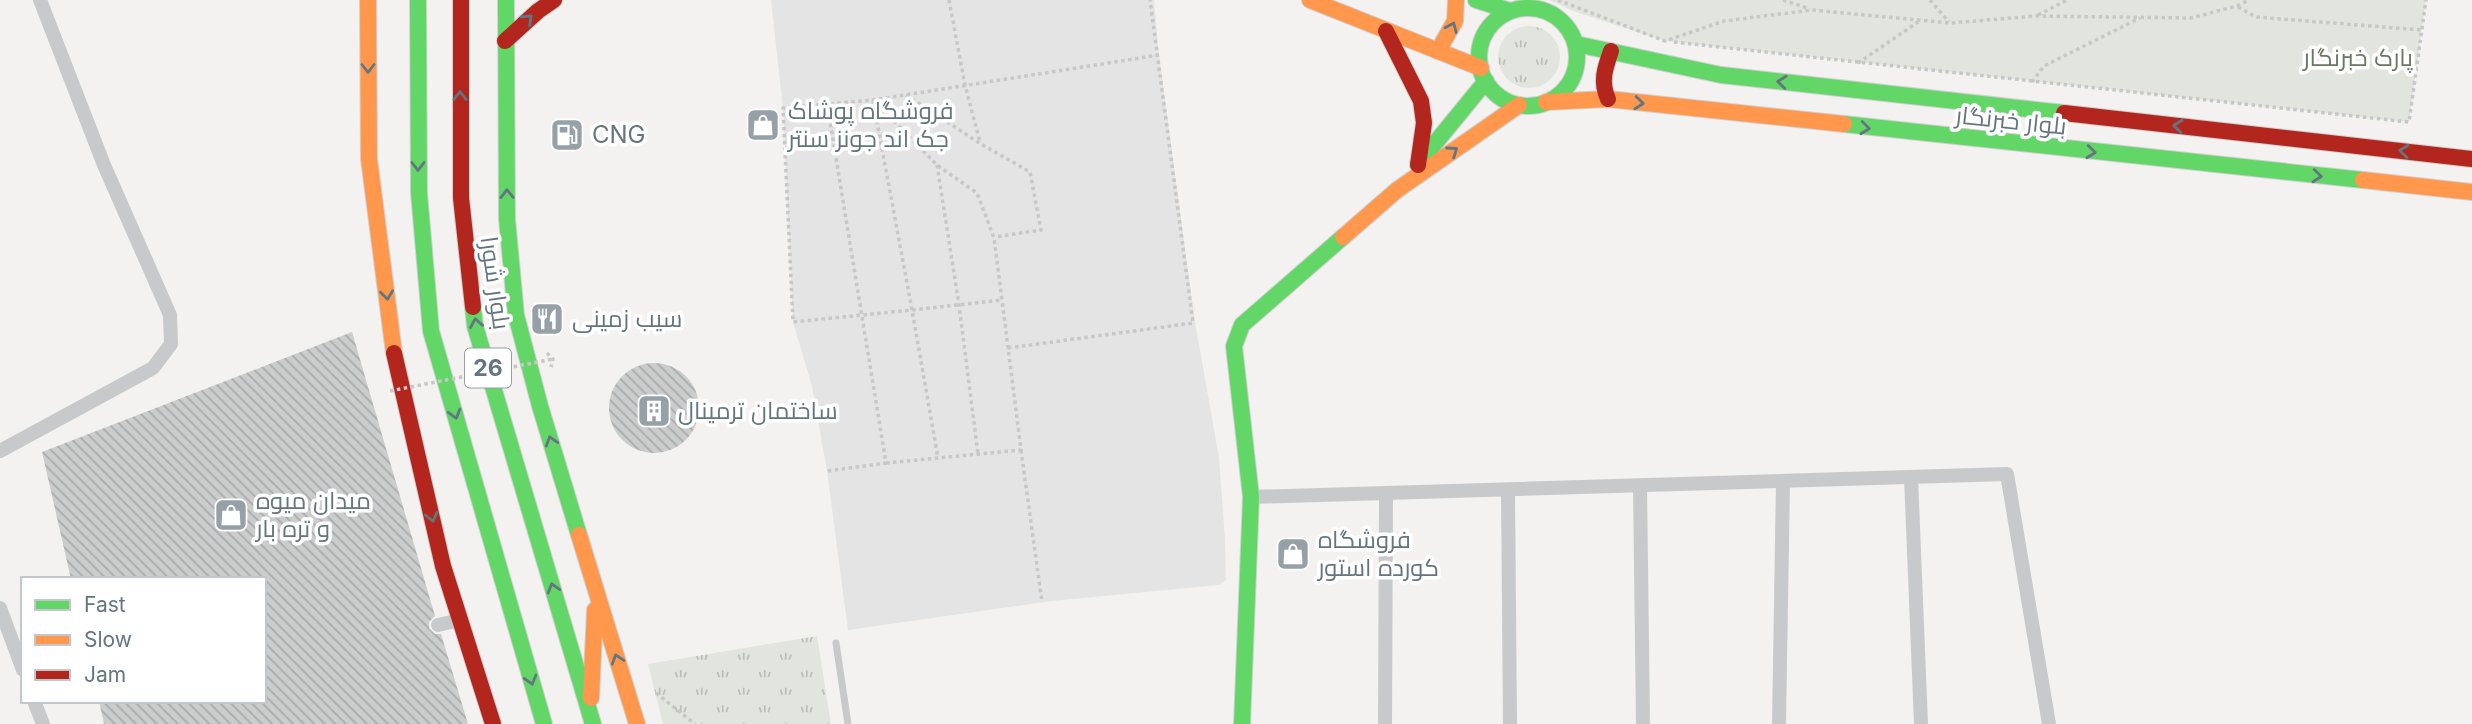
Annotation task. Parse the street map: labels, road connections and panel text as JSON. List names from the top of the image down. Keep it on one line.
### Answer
{"streets":{"main road":["بلوار خبرنگار","بلوار شورا","26"]},"parks":["پارک خبرنگار"],"places":{"shop":["فروشگاه پوشاک جک اند جونز سنتر","میدان میوه و تره بار","فروشگاه کورده استور"],"fuel station":["CNG"],"restaurant":["سیب زمینی"],"building":["ساختمان ترمینال"]},"legend":["Fast","Slow","Jam"]}
